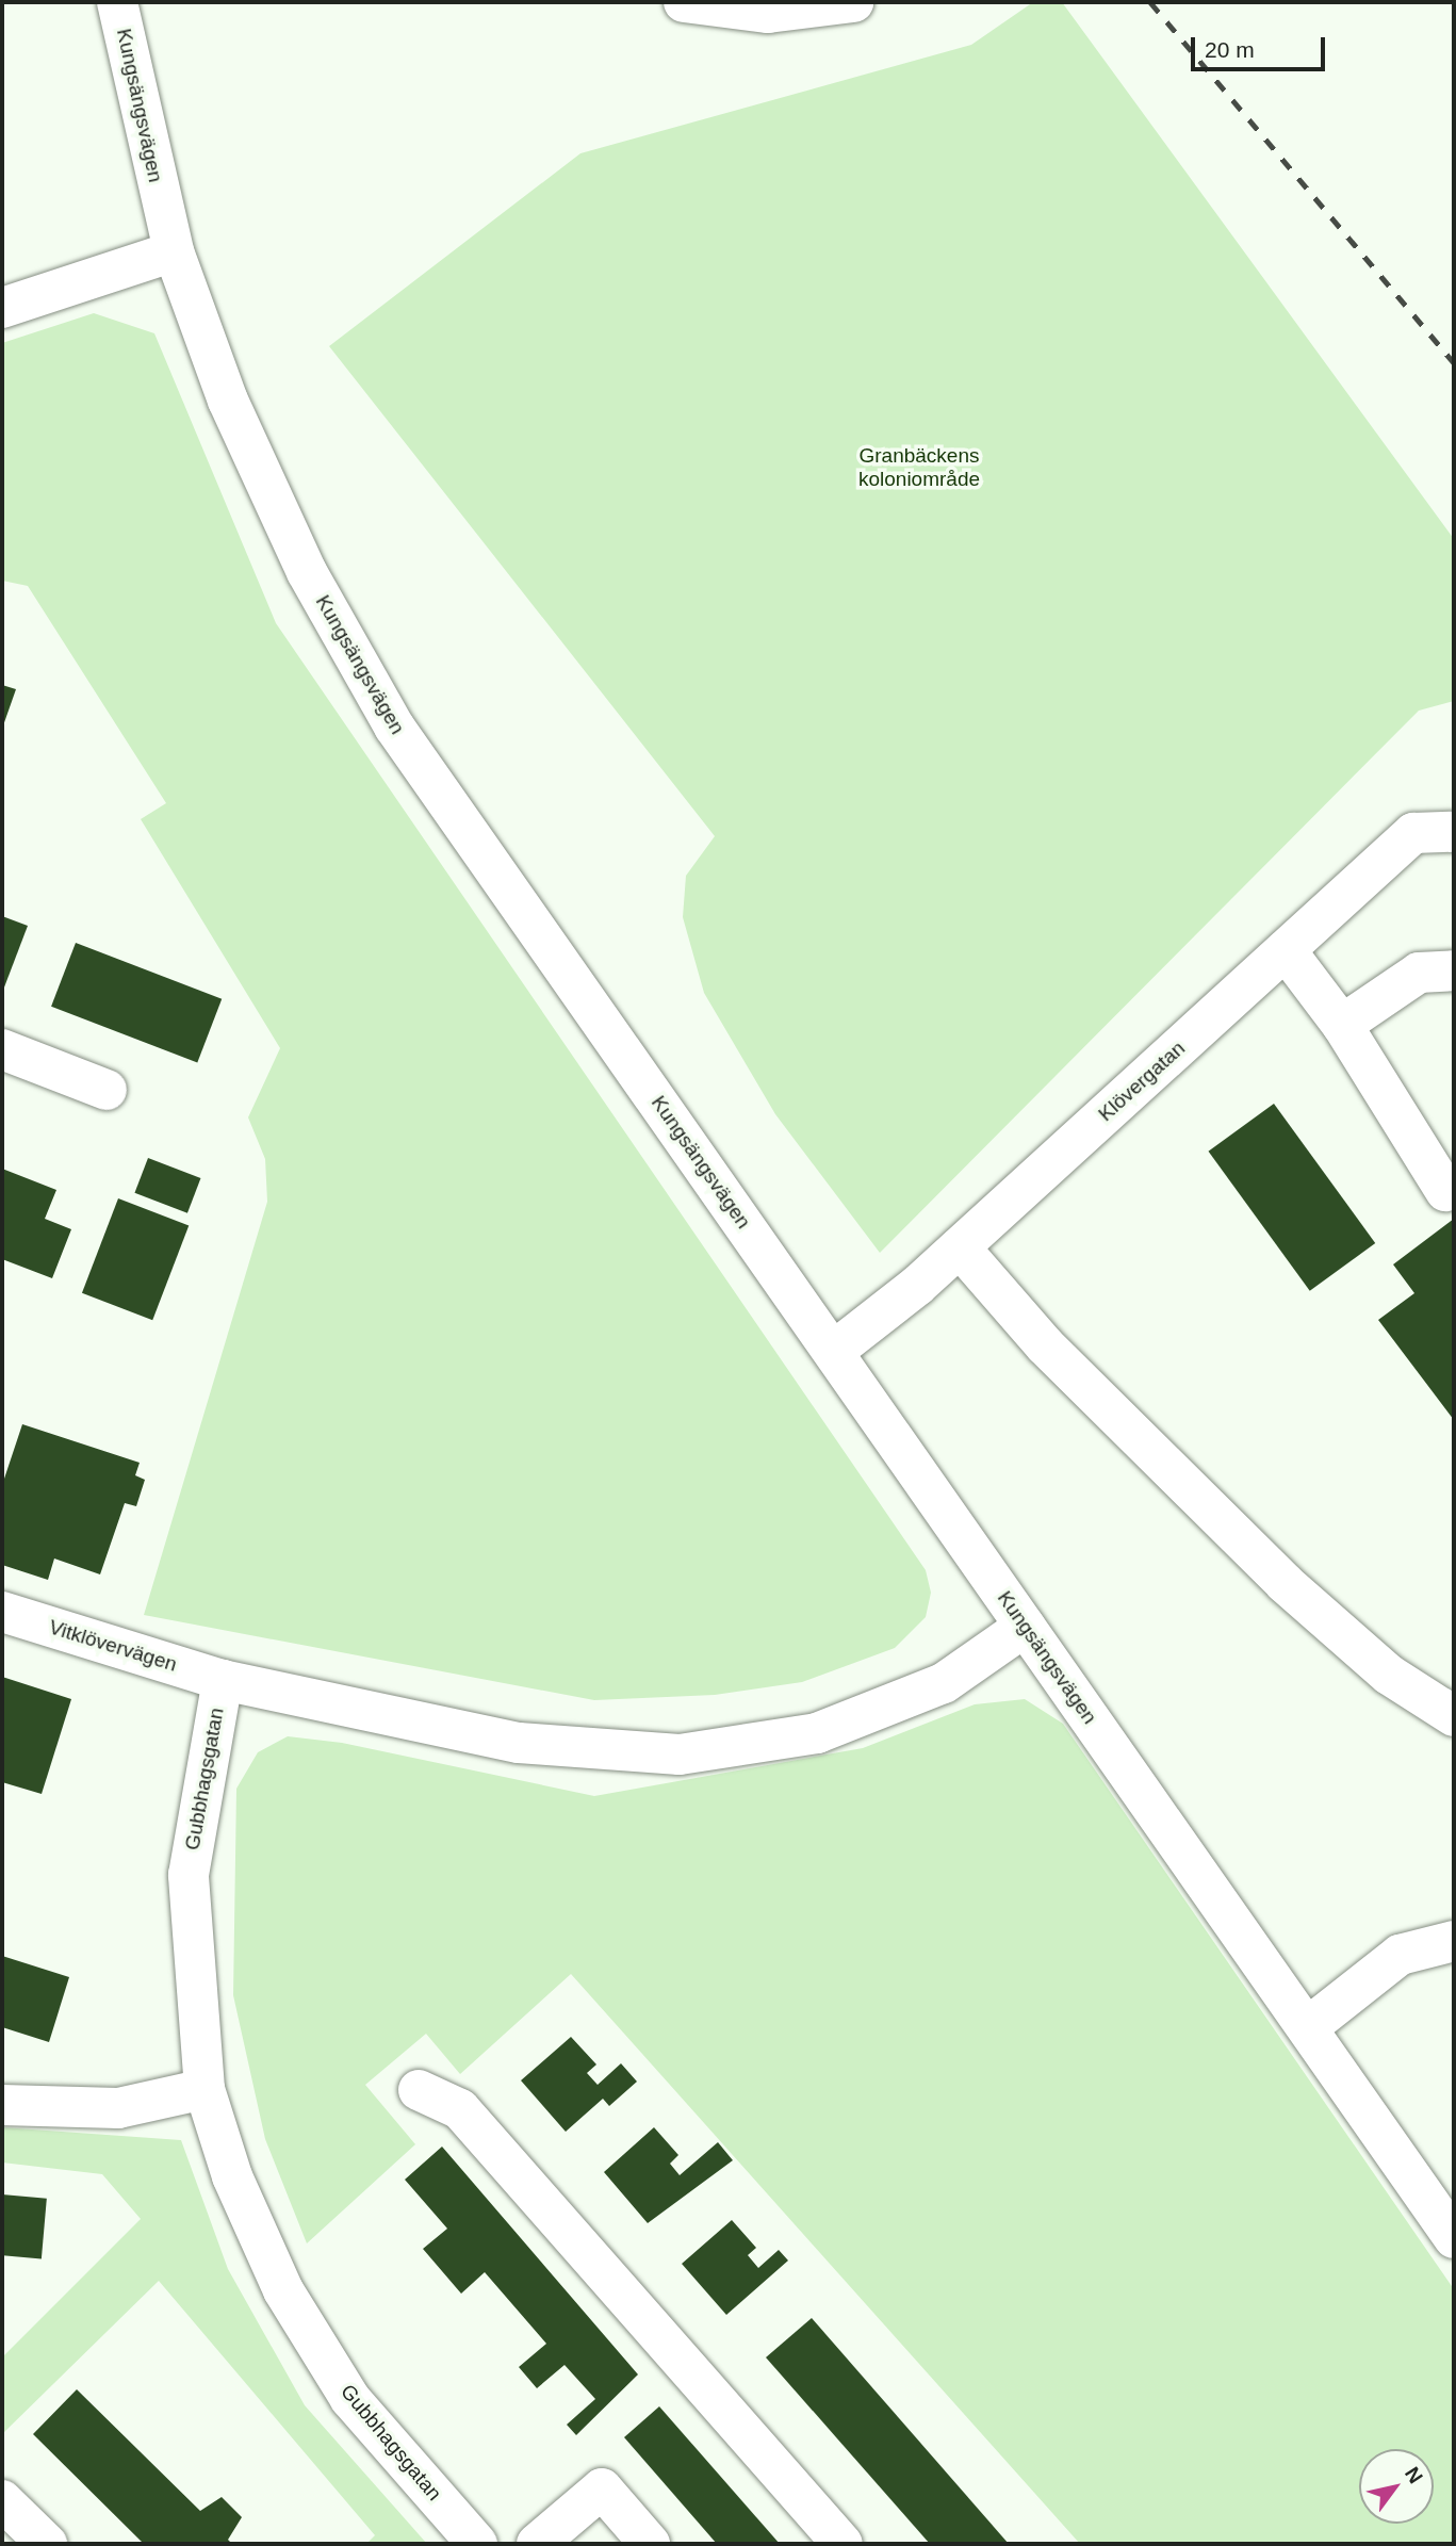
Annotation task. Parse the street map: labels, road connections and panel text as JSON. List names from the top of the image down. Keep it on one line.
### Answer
{"streets":{"street":["Kungsängsvägen","Klövergatan","Vitklövervägen","Gubbhagsgatan"]},"crossings":[["Kungsängsvägen","Klövergatan"],["Kungsängsvägen","Gubbhagsgatan"],["Vitklövervägen","Gubbhagsgatan"]],"parks":["Granbäckens koloniområde"],"scale_bar":"20 m","north":"top right"}
